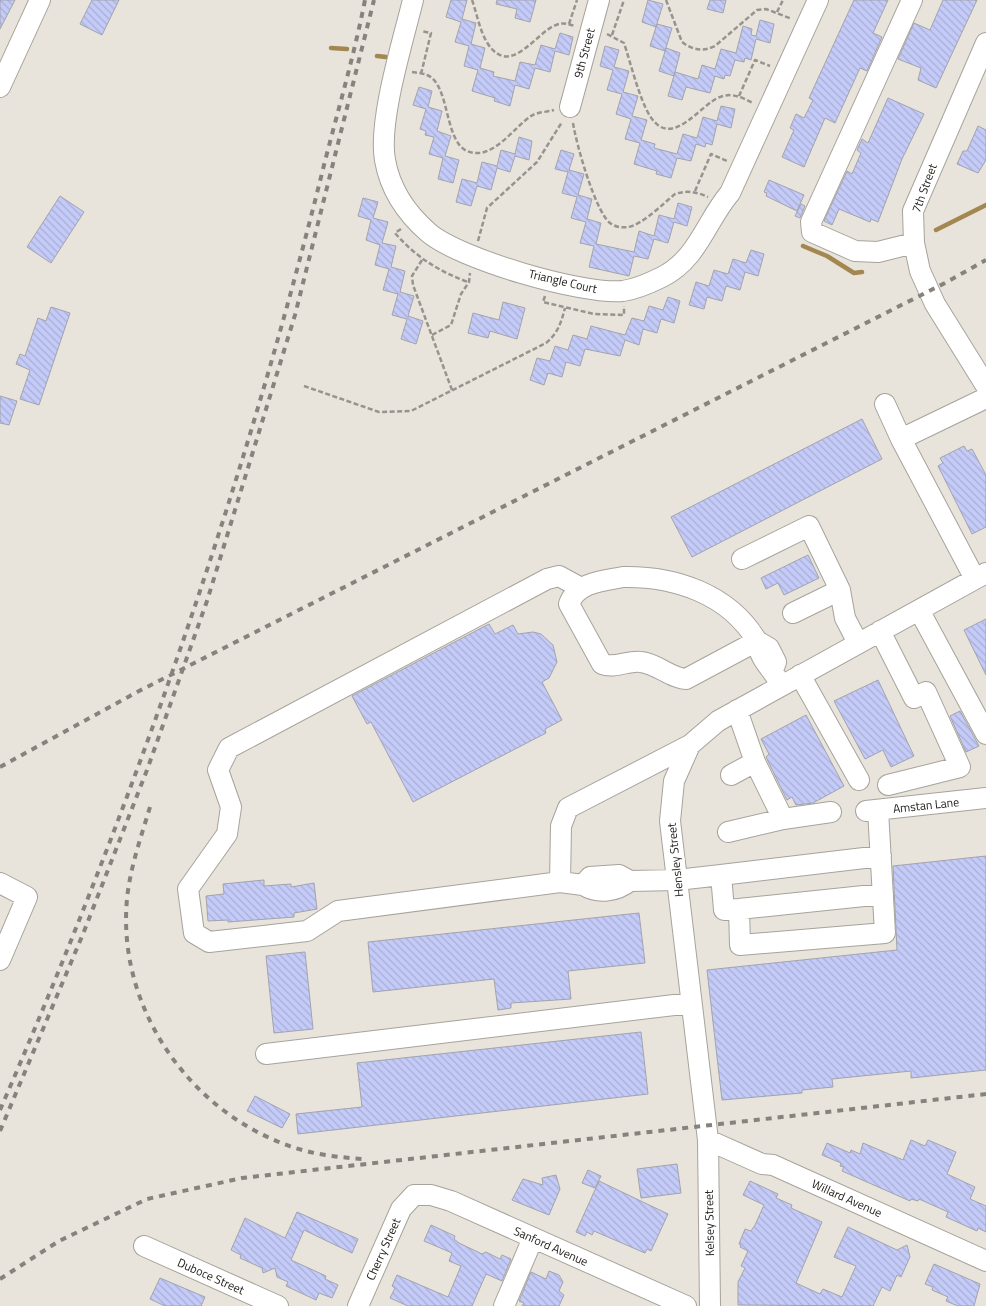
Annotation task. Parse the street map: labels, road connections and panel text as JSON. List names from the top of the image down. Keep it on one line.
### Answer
{"streets":{"street":["9th Street","7th Street","Triangle Court","Amstan Lane","Hensley Street","Willard Avenue","Kelsey Street","Sanford Avenue","Cherry Street","Duboce Street"]},"crossings":[["Hensley Street","Willard Avenue"],["Hensley Street","Kelsey Street"],["Willard Avenue","Kelsey Street"],["Sanford Avenue","Cherry Street"]]}
